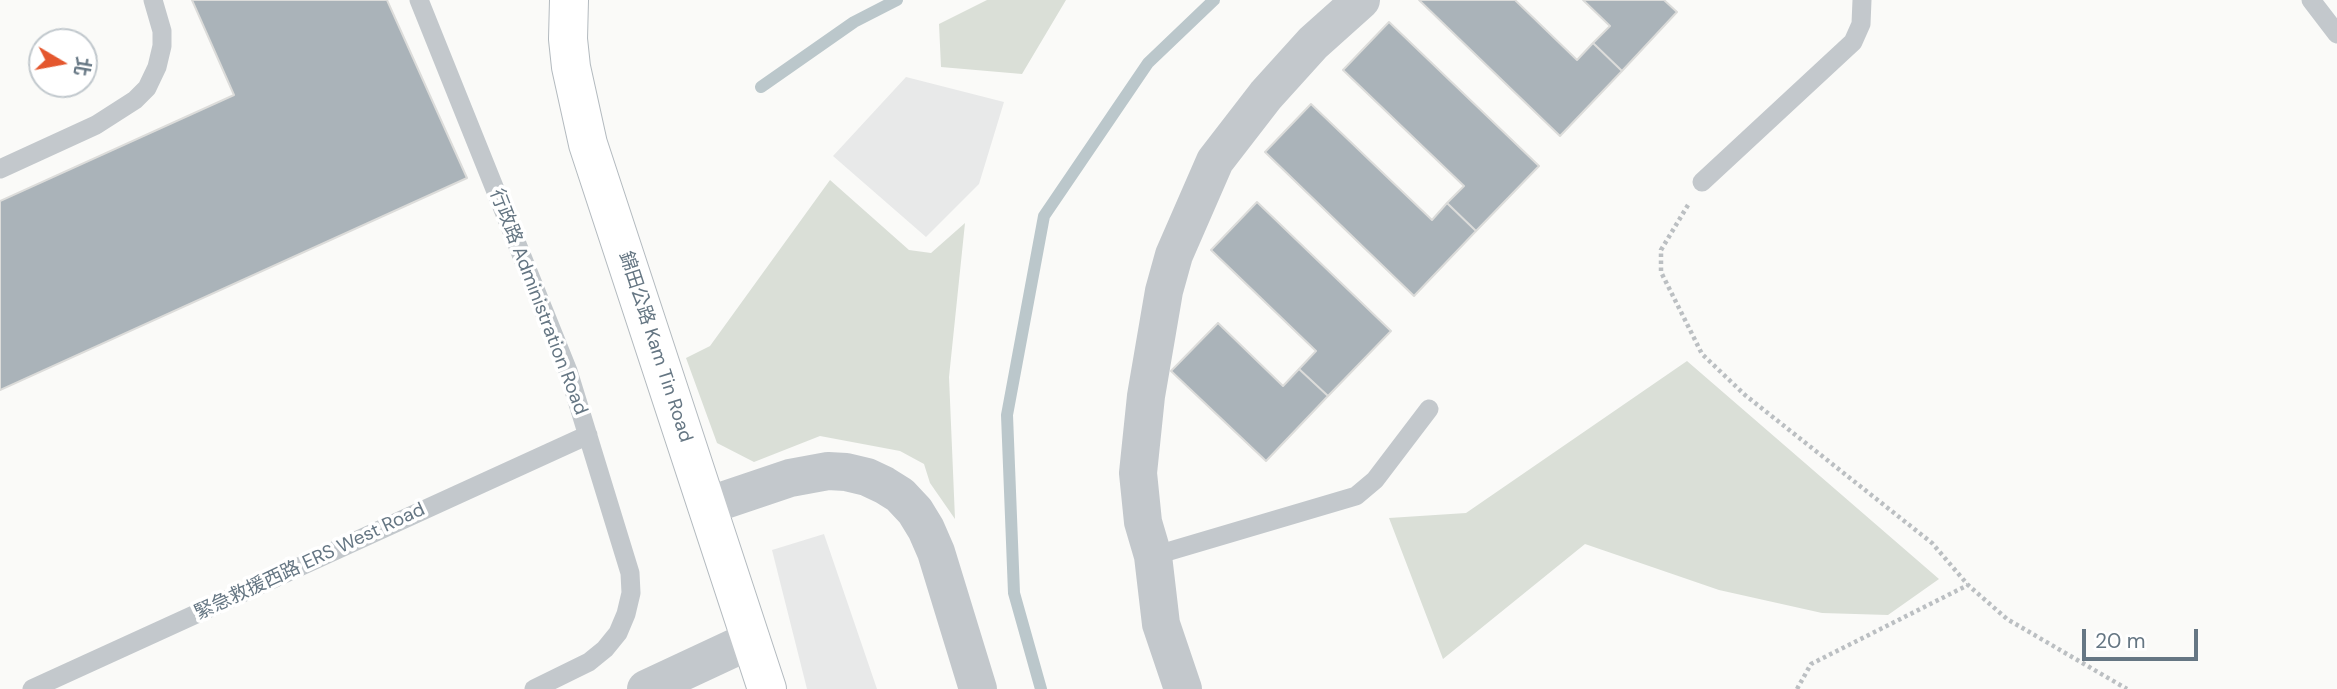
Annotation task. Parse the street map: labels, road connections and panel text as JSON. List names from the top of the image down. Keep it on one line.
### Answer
{"streets":{"main road":["錦田公路 Kam Tin Road"],"lane":["行政路 Administration Road","緊急救援西路 ERS West Road"]},"crossings":[["行政路 Administration Road","緊急救援西路 ERS West Road"]],"scale_bar":"20 m","north":"right"}
